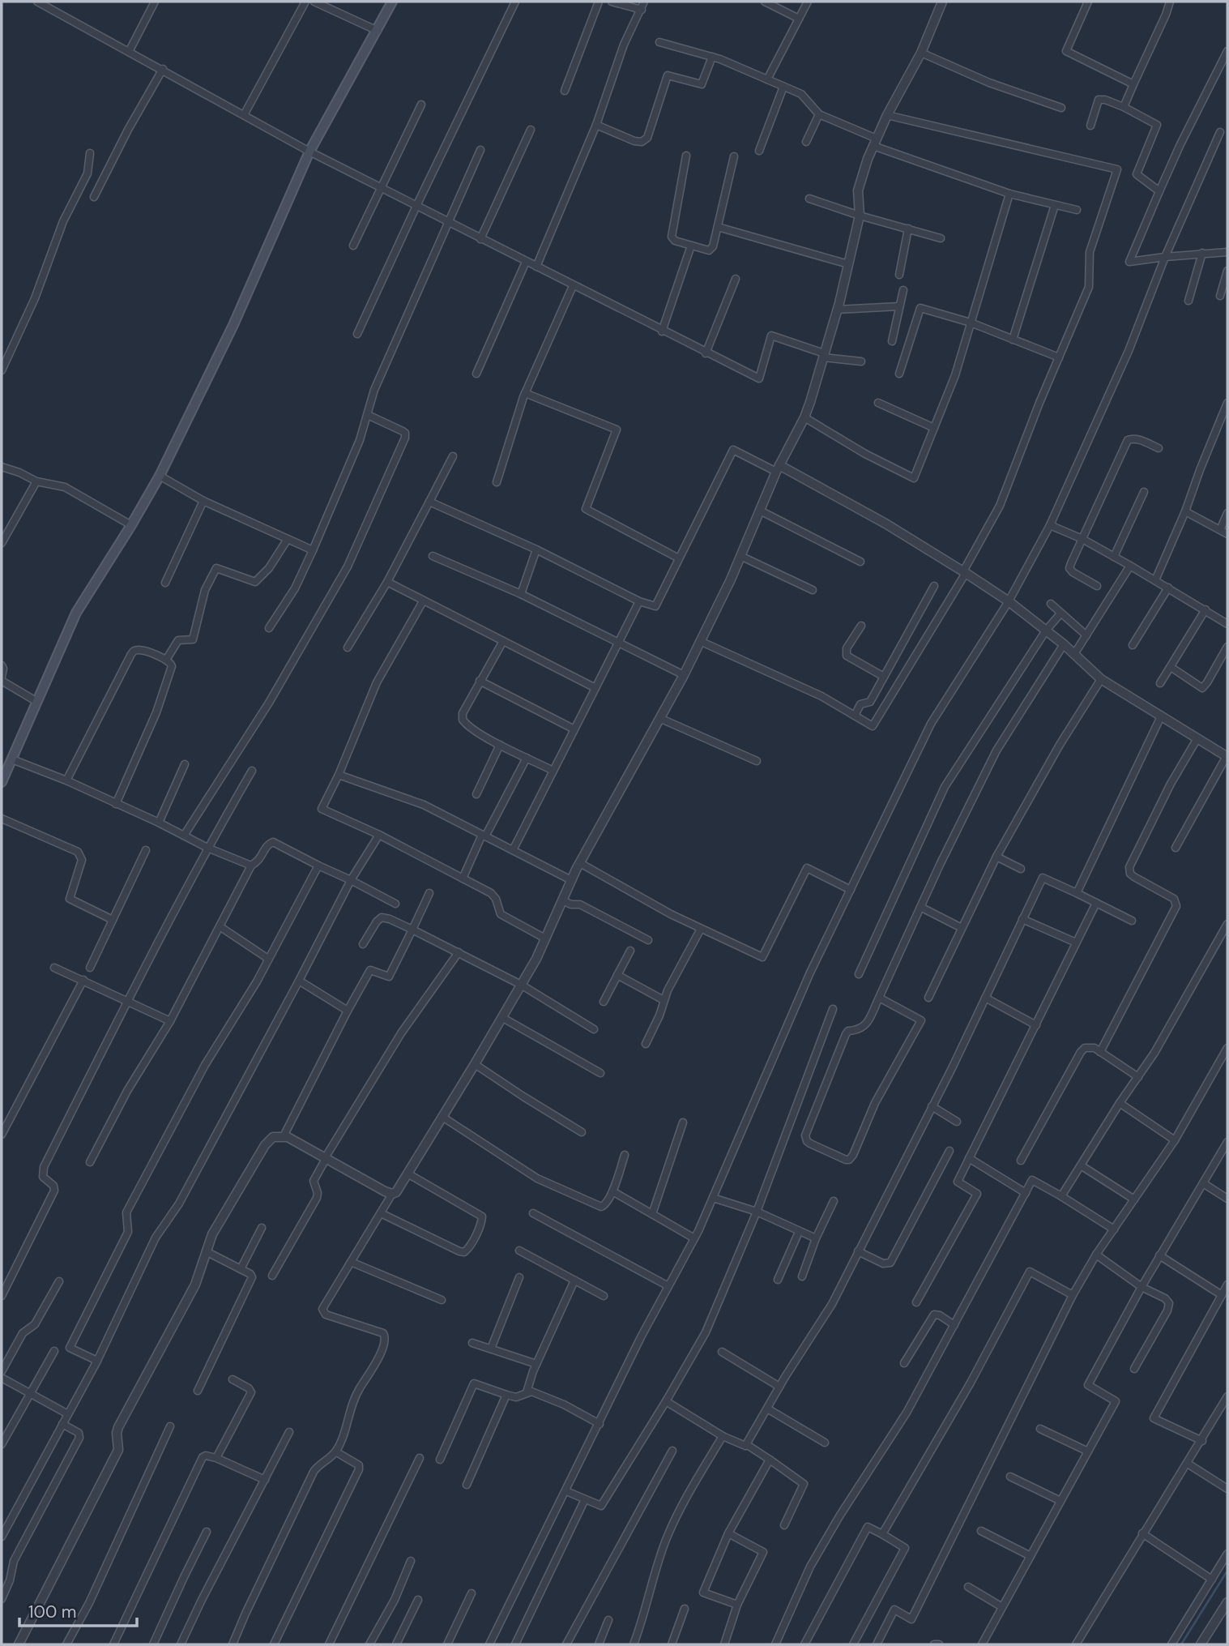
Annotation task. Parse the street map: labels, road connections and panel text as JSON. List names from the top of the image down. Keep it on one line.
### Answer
{"scale_bar":"100 m"}
